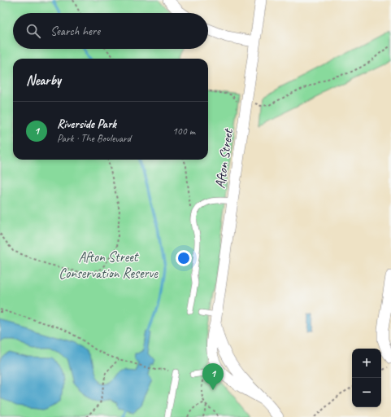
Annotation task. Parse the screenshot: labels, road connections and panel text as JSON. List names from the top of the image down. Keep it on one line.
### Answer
{"streets":{"street":["Afton Street"]},"parks":["Afton Street Conservation Reserve"],"page":{"search":"Search here","heading":"Nearby","list":[{"mark":"1","name":"Riverside Park","note":"Park · The Boulevard","value":"100 m"}],"map_buttons":["+","−"],"pins":"1"}}
